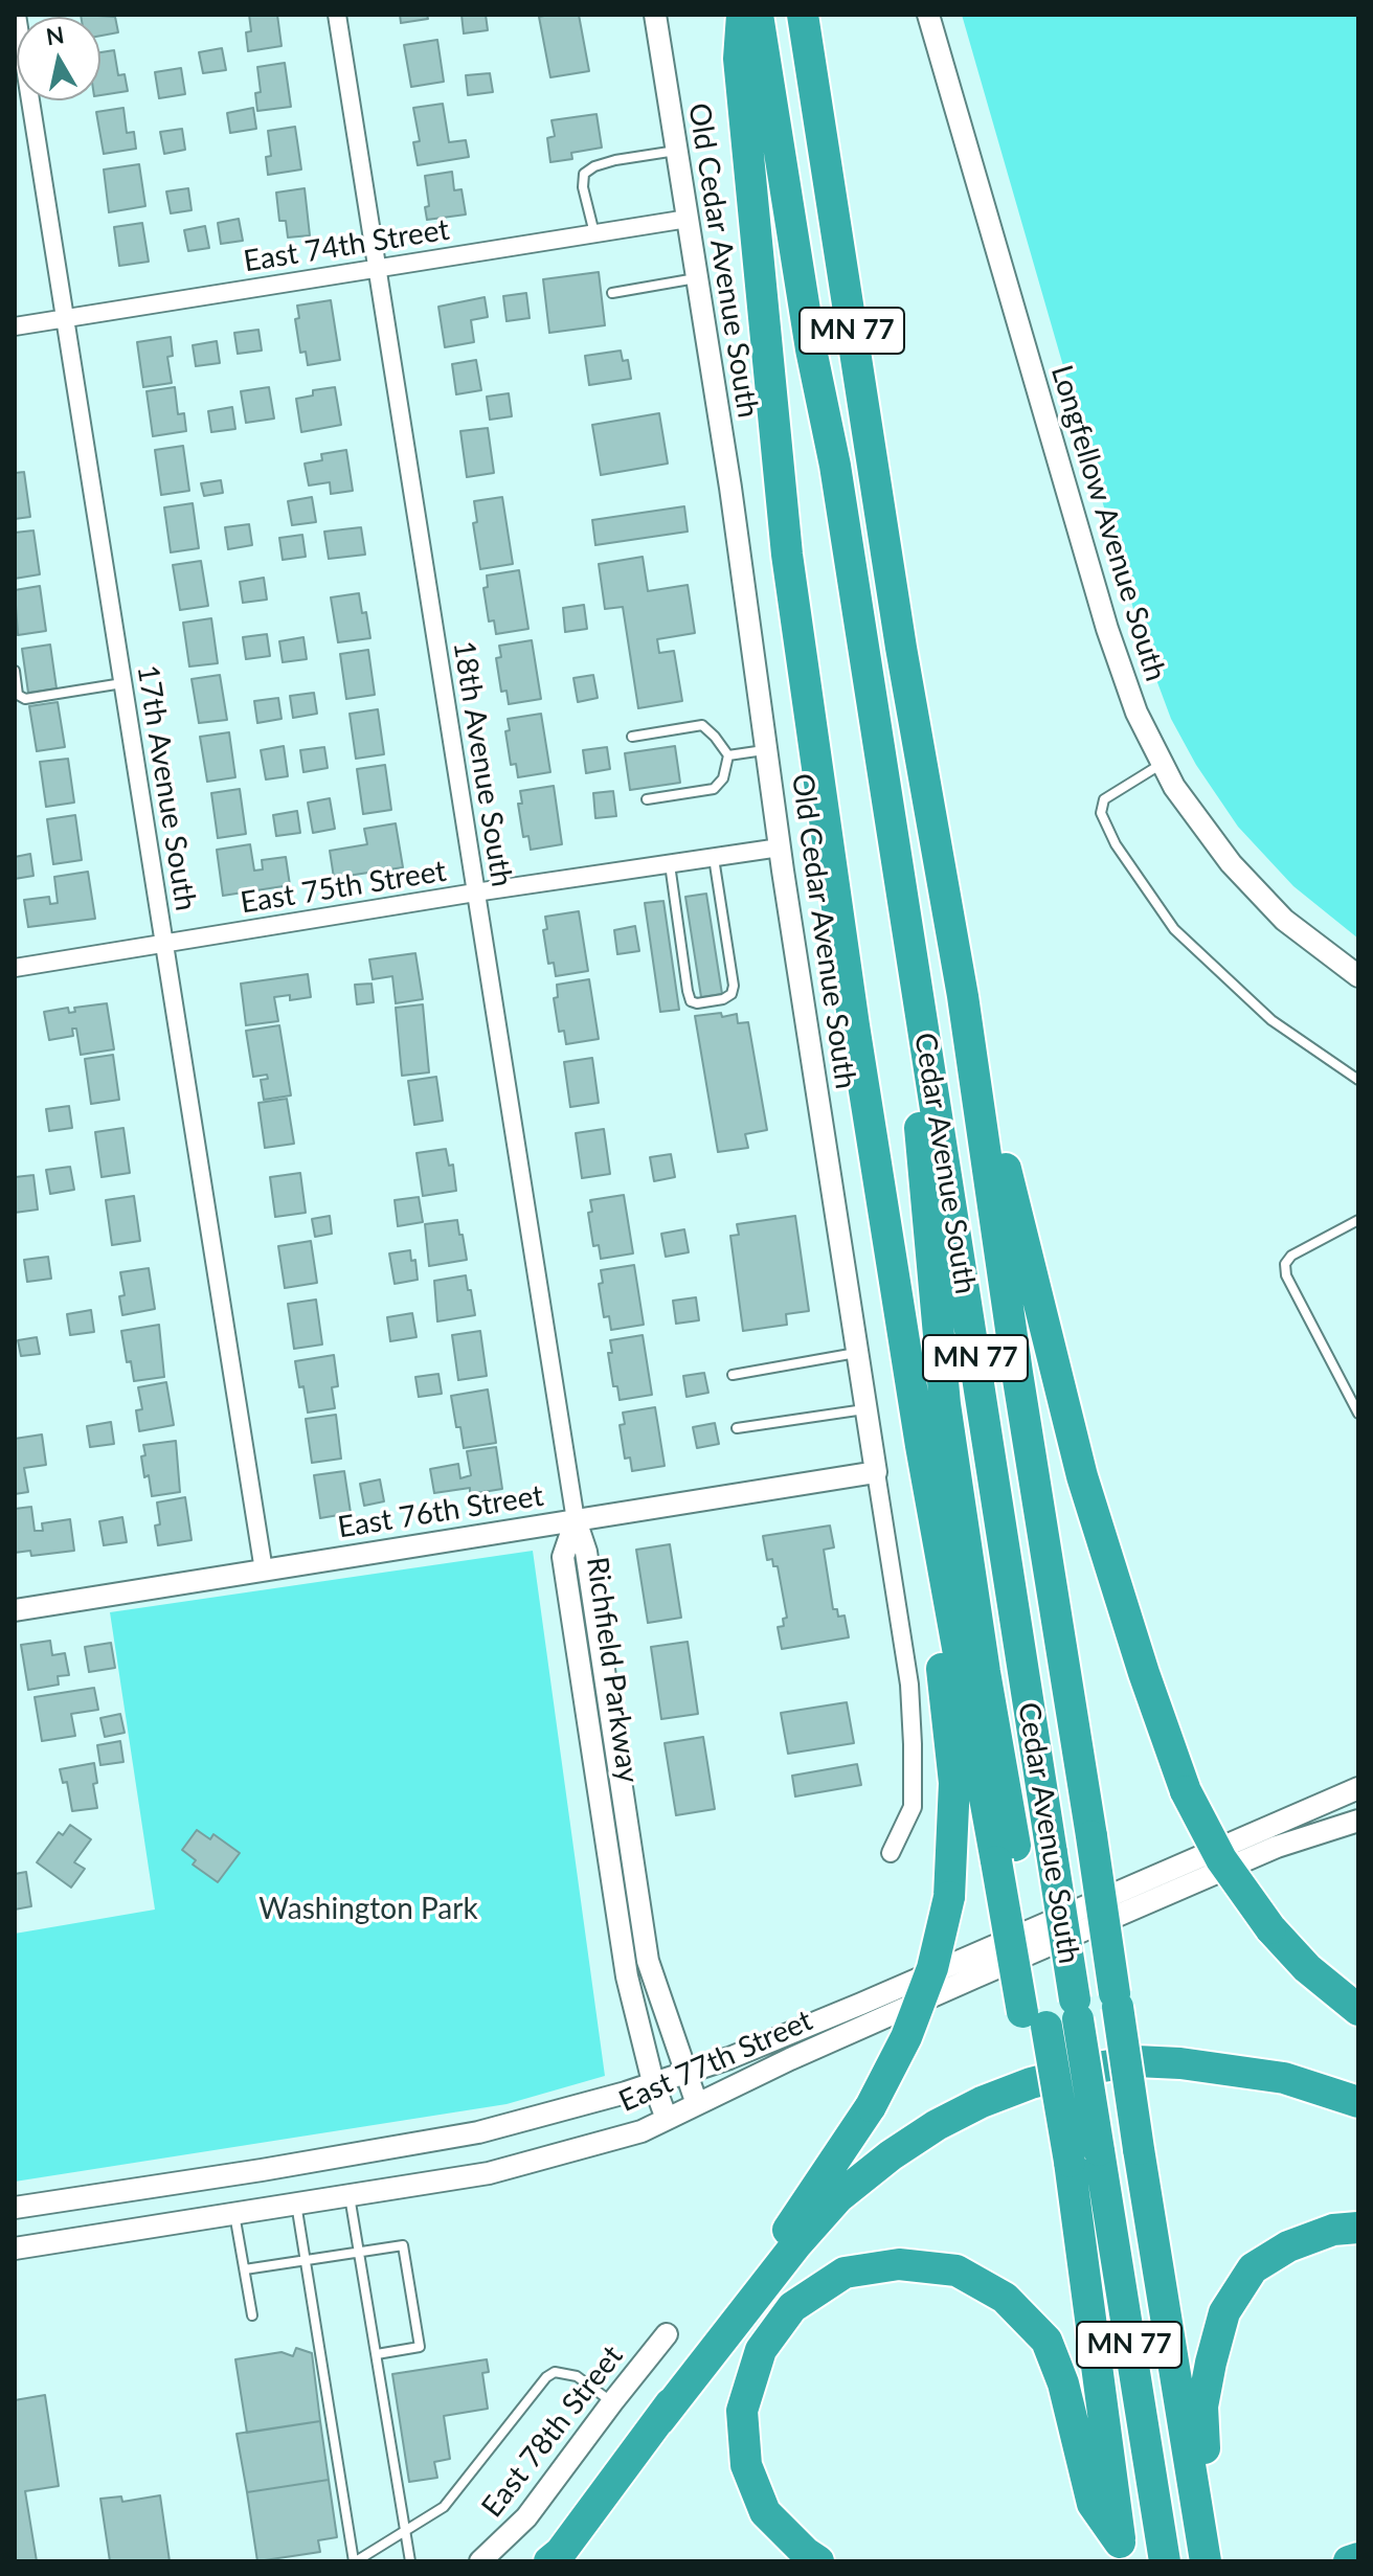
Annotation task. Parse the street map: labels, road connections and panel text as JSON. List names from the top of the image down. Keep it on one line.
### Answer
{"streets":{"highway":["MN 77","Cedar Avenue South"],"street":["East 74th Street","Old Cedar Avenue South","Longfellow Avenue South","18th Avenue South","17th Avenue South","East 75th Street","East 76th Street","Richfield Parkway","East 77th Street","East 78th Street"]},"crossings":[["East 74th Street","Old Cedar Avenue South"],["East 74th Street","18th Avenue South"],["East 74th Street","17th Avenue South"],["Old Cedar Avenue South","East 75th Street"],["Old Cedar Avenue South","East 76th Street"],["18th Avenue South","East 75th Street"],["18th Avenue South","East 76th Street"],["18th Avenue South","Richfield Parkway"],["17th Avenue South","East 75th Street"],["17th Avenue South","East 76th Street"],["East 76th Street","Richfield Parkway"],["Richfield Parkway","East 77th Street"]],"parks":["Washington Park"],"north":"top"}
